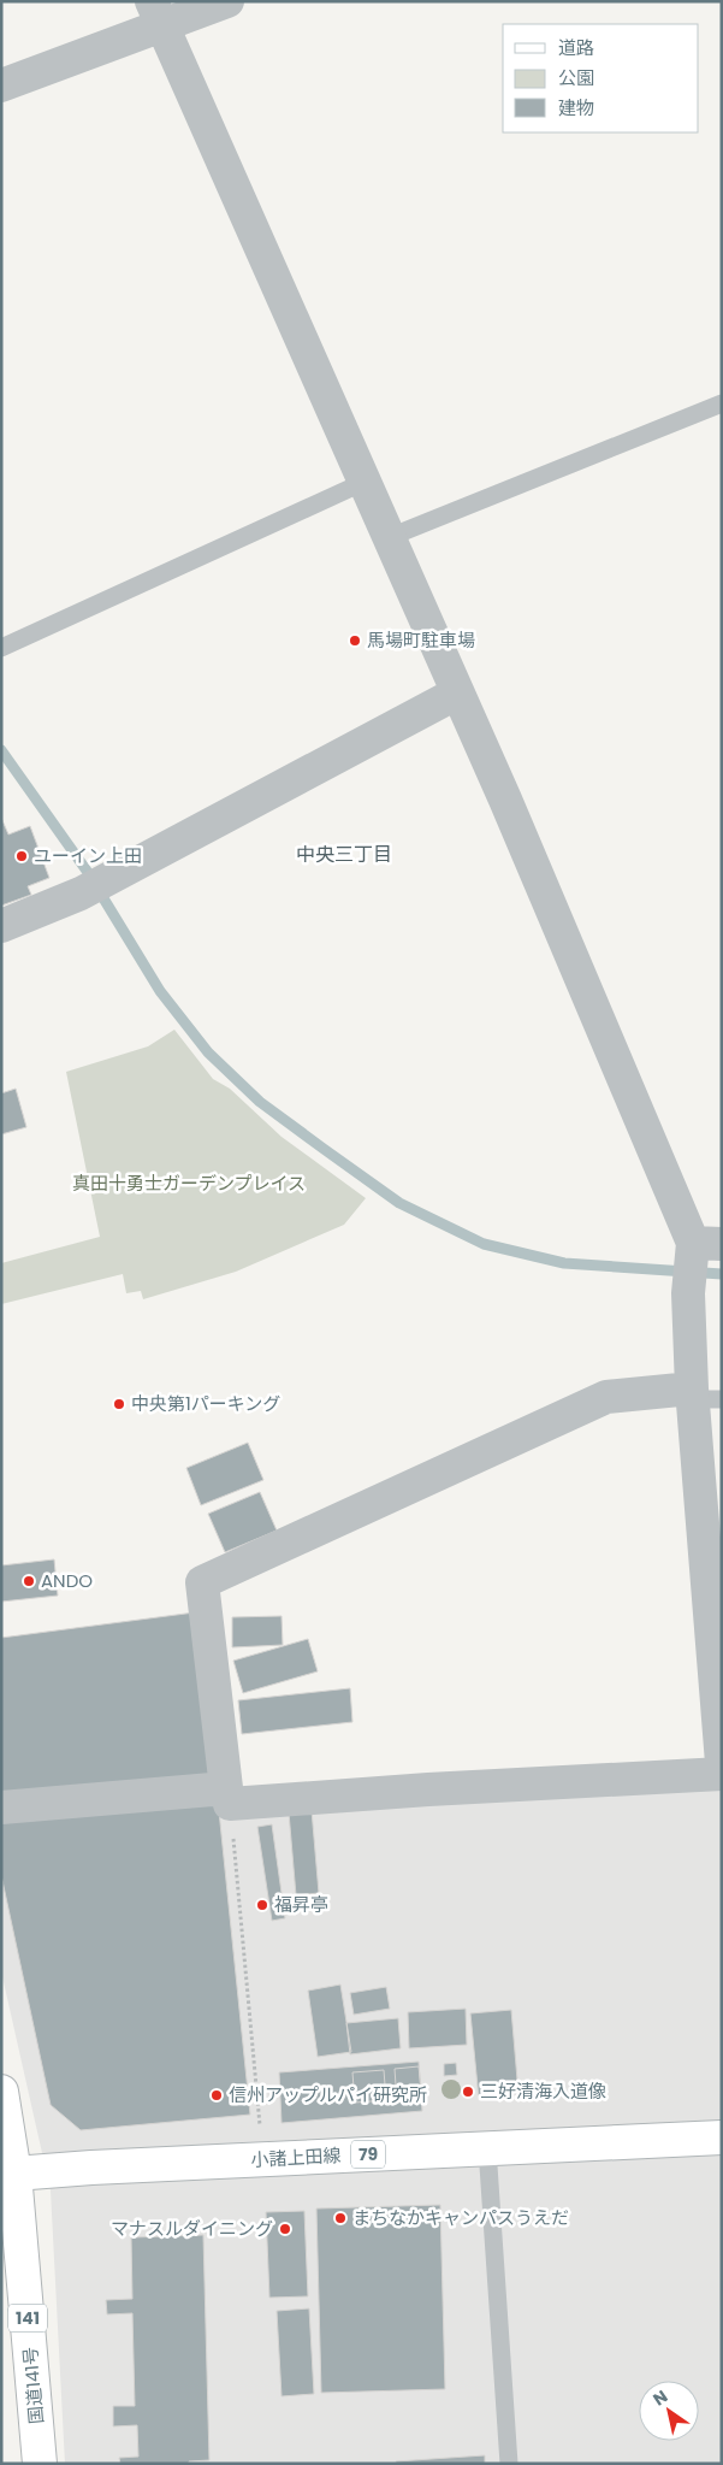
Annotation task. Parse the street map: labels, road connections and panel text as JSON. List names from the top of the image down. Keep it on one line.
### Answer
{"streets":{"main road":["79","小諸上田線","141","国道141号"]},"crossings":[["小諸上田線","国道141号"]],"districts":["中央三丁目"],"parks":["真田十勇士ガーデンプレイス"],"places":["馬場町駐車場","ユーイン上田","中央第1パーキング","ANDO","福昇亭","三好清海入道像","信州アップルパイ研究所","まちなかキャンパスうえだ","マナスルダイニング"],"legend":["道路","公園","建物"],"north":"top left"}
